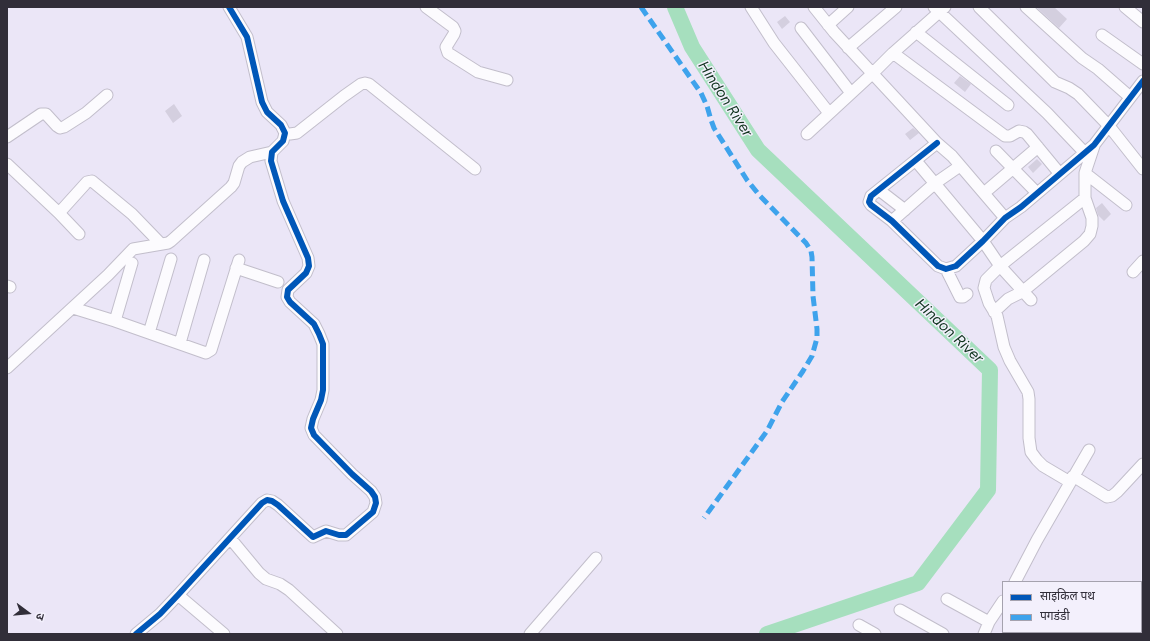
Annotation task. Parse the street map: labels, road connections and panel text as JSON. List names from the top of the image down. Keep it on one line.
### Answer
{"water":["Hindon River"],"legend":["साइकिल पथ","पगडंडी"],"north":"right"}
